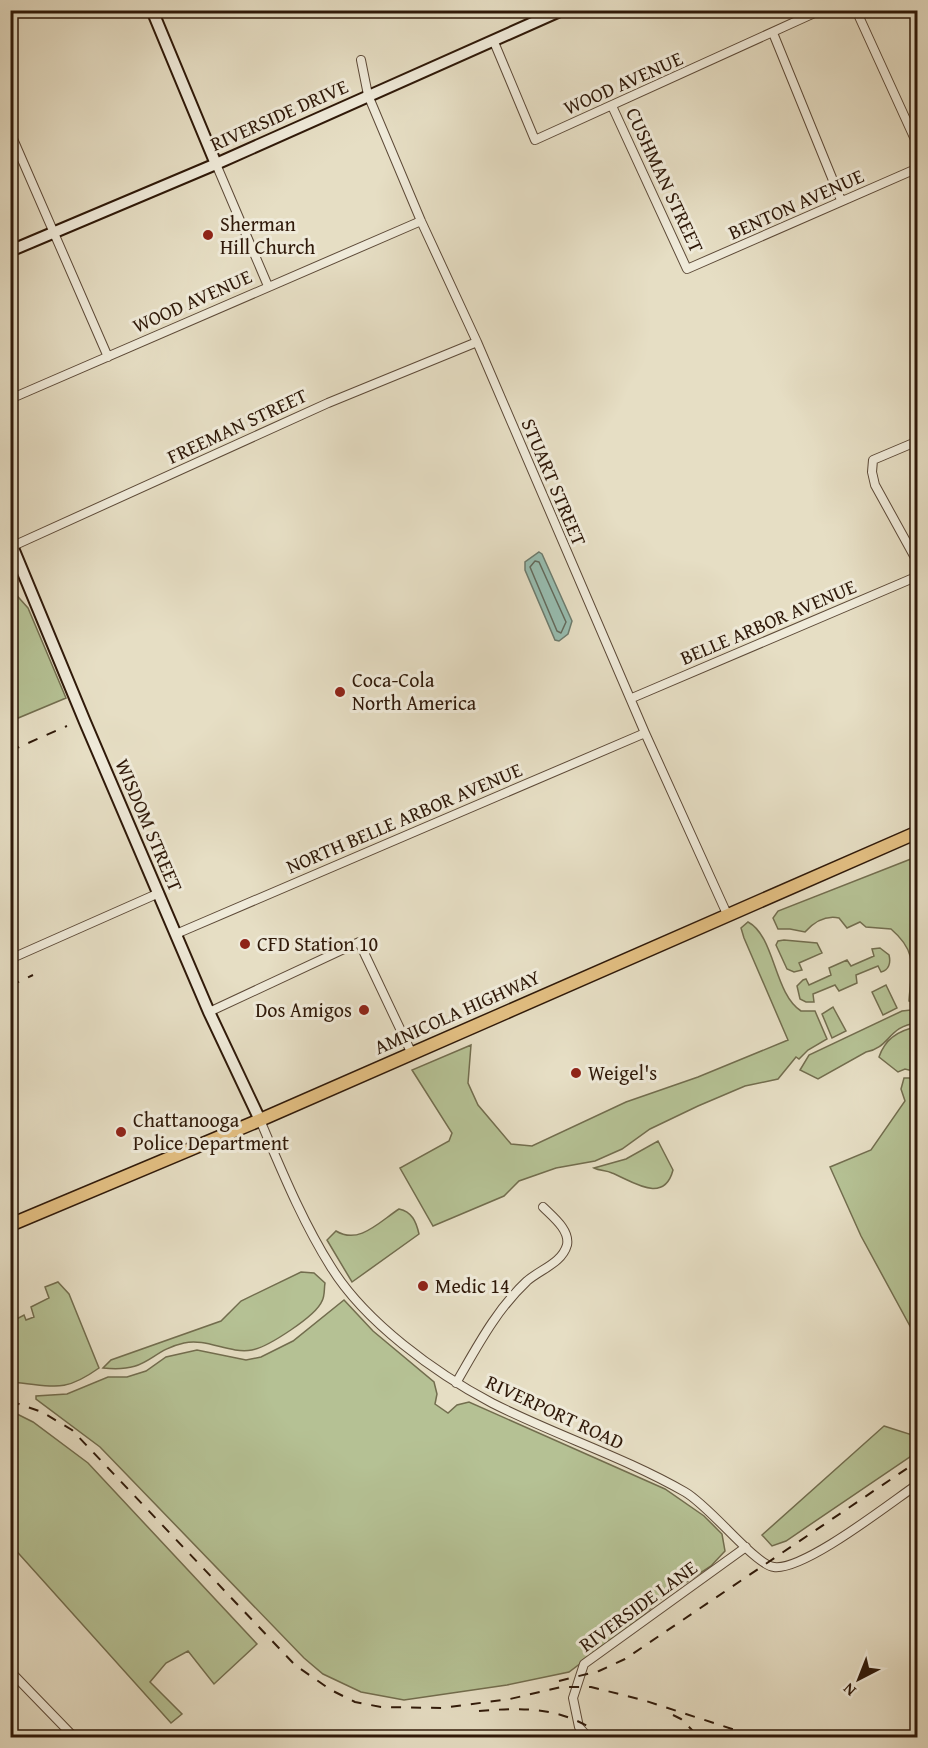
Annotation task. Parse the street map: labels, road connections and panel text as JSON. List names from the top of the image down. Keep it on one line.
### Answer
{"streets":{"main road":["AMNICOLA HIGHWAY"],"street":["WOOD AVENUE","RIVERSIDE DRIVE","CUSHMAN STREET","BENTON AVENUE","FREEMAN STREET","STUART STREET","BELLE ARBOR AVENUE","NORTH BELLE ARBOR AVENUE","WISDOM STREET","RIVERPORT ROAD","RIVERSIDE LANE"]},"crossings":[["WOOD AVENUE","RIVERSIDE DRIVE"],["WOOD AVENUE","CUSHMAN STREET"],["WOOD AVENUE","STUART STREET"],["RIVERSIDE DRIVE","STUART STREET"],["CUSHMAN STREET","BENTON AVENUE"],["FREEMAN STREET","STUART STREET"],["FREEMAN STREET","WISDOM STREET"],["STUART STREET","BELLE ARBOR AVENUE"],["STUART STREET","NORTH BELLE ARBOR AVENUE"],["STUART STREET","AMNICOLA HIGHWAY"],["NORTH BELLE ARBOR AVENUE","WISDOM STREET"],["WISDOM STREET","AMNICOLA HIGHWAY"],["WISDOM STREET","RIVERPORT ROAD"],["AMNICOLA HIGHWAY","RIVERPORT ROAD"],["RIVERPORT ROAD","RIVERSIDE LANE"]],"places":["Sherman Hill Church","Coca-Cola North America","CFD Station 10","Dos Amigos","Weigel's","Chattanooga Police Department","Medic 14"],"north":"bottom left"}
